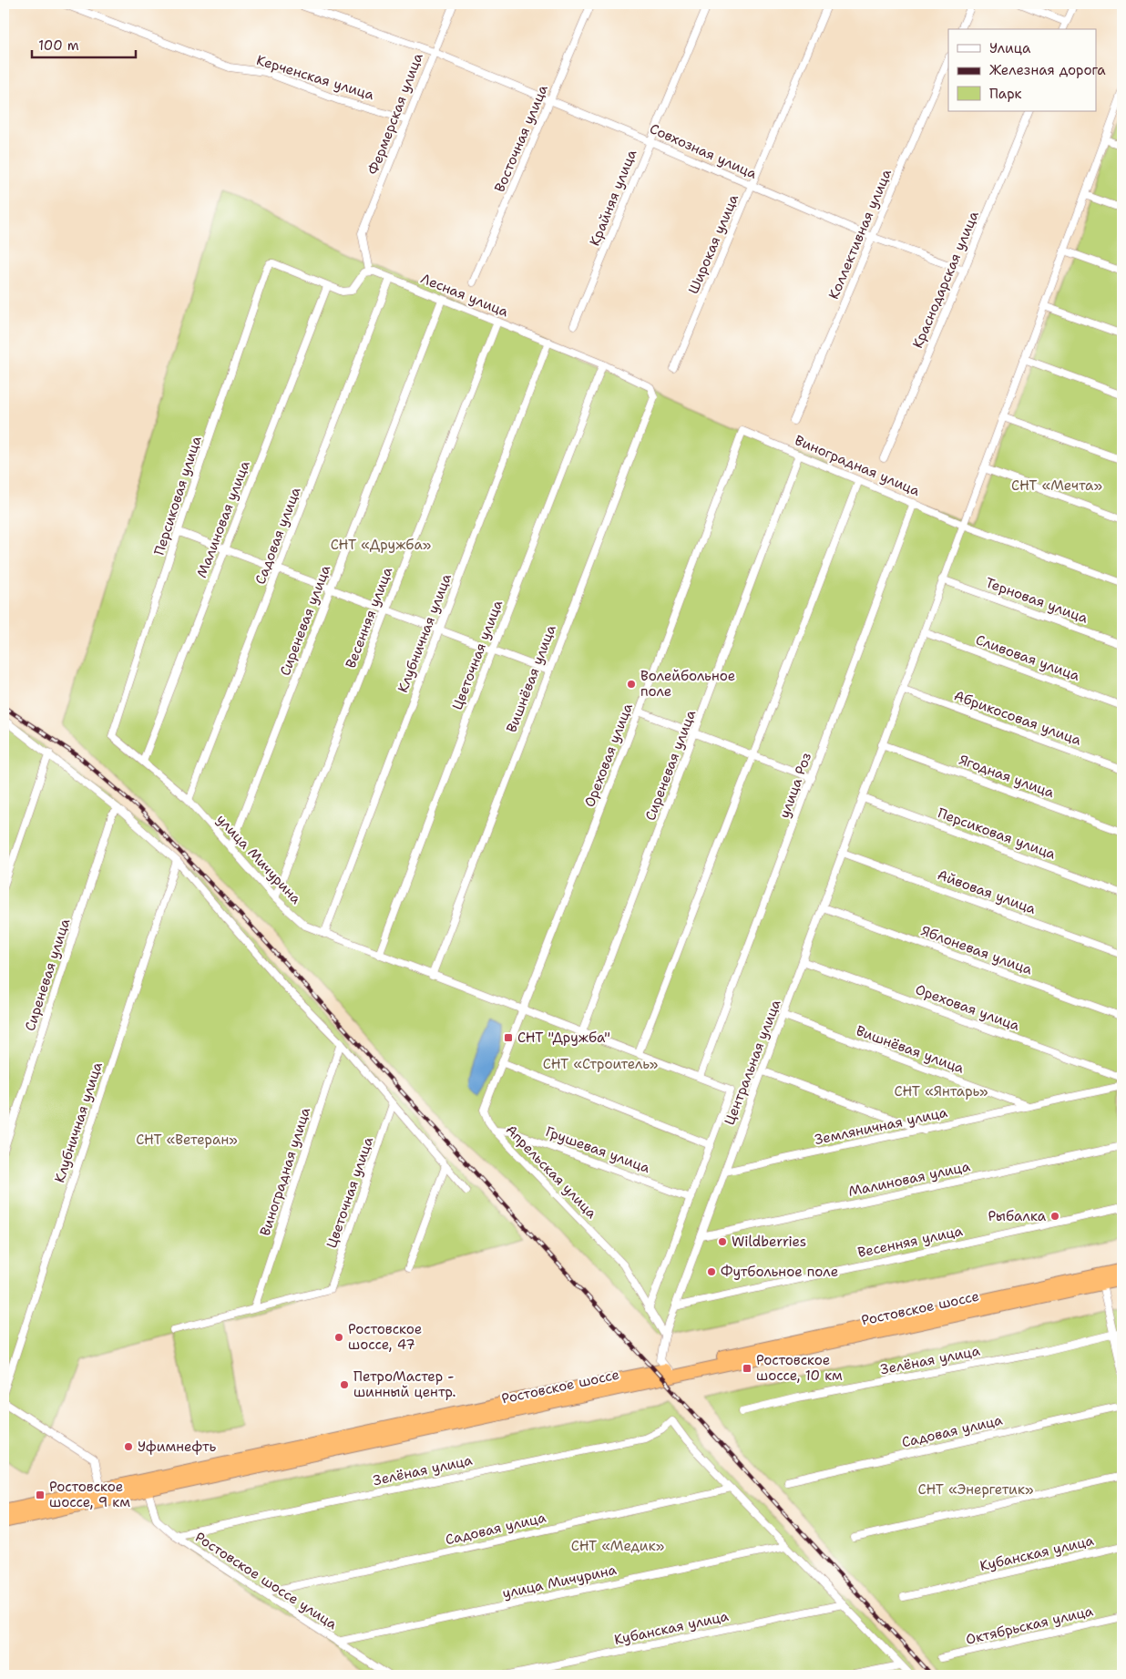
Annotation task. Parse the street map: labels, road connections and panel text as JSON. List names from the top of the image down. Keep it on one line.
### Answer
{"streets":{"highway":["Ростовское шоссе"],"street":["Керченская улица","Фермерская улица","Восточная улица","Совхозная улица","Крайняя улица","Коллективная улица","Широкая улица","Краснодарская улица","Лесная улица","Виноградная улица","Персиковая улица","Малиновая улица","Садовая улица","Терновая улица","Весенняя улица","Сиреневая улица","Клубничная улица","Цветочная улица","Сливовая улица","Вишнёвая улица","Абрикосовая улица","Ореховая улица","Ягодная улица","улица Роз","улица Мичурина","Айвовая улица","Яблоневая улица","Центральная улица","Земляничная улица","Грушевая улица","Апрельская улица","Зелёная улица","Кубанская улица","Ростовское шоссе улица","Октябрьская улица"]},"crossings":[["Керченская улица","Фермерская улица"],["Фермерская улица","Совхозная улица"],["Фермерская улица","Лесная улица"],["Восточная улица","Совхозная улица"],["Совхозная улица","Крайняя улица"],["Совхозная улица","Коллективная улица"],["Совхозная улица","Широкая улица"],["Совхозная улица","Краснодарская улица"],["Лесная улица","Садовая улица"],["Лесная улица","Весенняя улица"],["Лесная улица","Сиреневая улица"],["Лесная улица","Клубничная улица"],["Лесная улица","Цветочная улица"],["Лесная улица","Вишнёвая улица"],["Виноградная улица","Сиреневая улица"],["Виноградная улица","Цветочная улица"],["Виноградная улица","Ореховая улица"],["Виноградная улица","улица Роз"],["Виноградная улица","Центральная улица"],["Персиковая улица","Малиновая улица"],["Персиковая улица","улица Мичурина"],["Персиковая улица","Центральная улица"],["Малиновая улица","улица Мичурина"],["Малиновая улица","Центральная улица"],["Садовая улица","улица Мичурина"],["Садовая улица","Зелёная улица"],["Садовая улица","Ростовское шоссе улица"],["Терновая улица","Центральная улица"],["Весенняя улица","улица Мичурина"],["Весенняя улица","Центральная улица"],["Сиреневая улица","улица Мичурина"],["Клубничная улица","улица Мичурина"],["Цветочная улица","улица Мичурина"],["Сливовая улица","Центральная улица"],["Вишнёвая улица","улица Мичурина"],["Вишнёвая улица","Центральная улица"],["Вишнёвая улица","Земляничная улица"],["Абрикосовая улица","Центральная улица"],["Ореховая улица","улица Мичурина"],["Ореховая улица","Центральная улица"],["Ореховая улица","Апрельская улица"],["Ягодная улица","Центральная улица"],["улица Роз","улица Мичурина"],["улица Мичурина","Апрельская улица"],["улица Мичурина","Ростовское шоссе улица"],["Айвовая улица","Центральная улица"],["Яблоневая улица","Центральная улица"],["Центральная улица","Земляничная улица"],["Центральная улица","Апрельская улица"],["Центральная улица","Ростовское шоссе"],["Грушевая улица","Апрельская улица"],["Ростовское шоссе","Ростовское шоссе улица"],["Зелёная улица","Ростовское шоссе улица"]],"parks":["СНТ «Мечта»","СНТ «Дружба»","СНТ «Строитель»","СНТ «Янтарь»","СНТ «Ветеран»","СНТ «Энергетик»","СНТ «Медик»"],"places":{"other":["Волейбольное поле","Рыбалка","Wildberries","Футбольное поле","Ростовское шоссе, 47","ПетроМастер - шинный центр.","Уфимнефть"],"transit":["СНТ \"Дружба\"","Ростовское шоссе, 10 км","Ростовское шоссе, 9 км"]},"legend":["Улица","Железная дорога","Парк"],"scale_bar":"100 m"}
